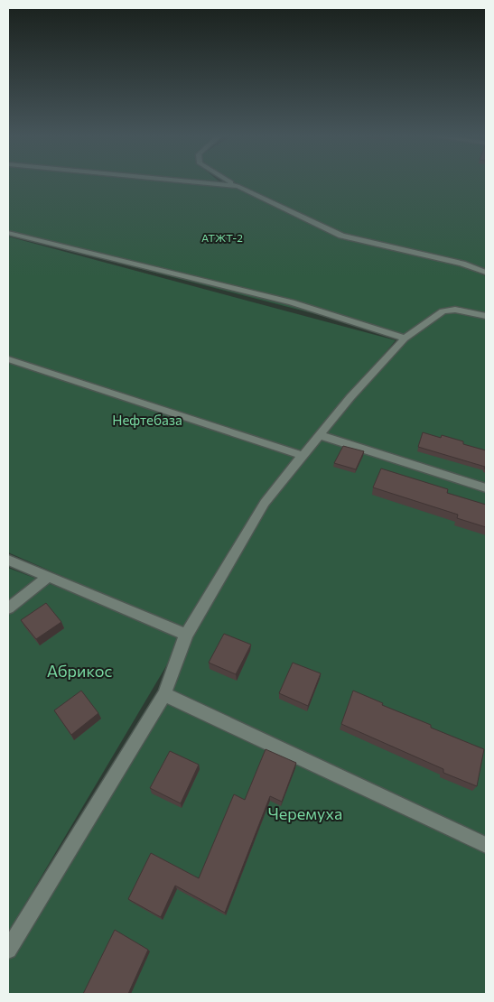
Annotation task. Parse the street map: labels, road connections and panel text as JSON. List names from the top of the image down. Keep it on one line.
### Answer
{"parks":["АТЖТ-2","Нефтебаза","Абрикос","Черемуха"]}
